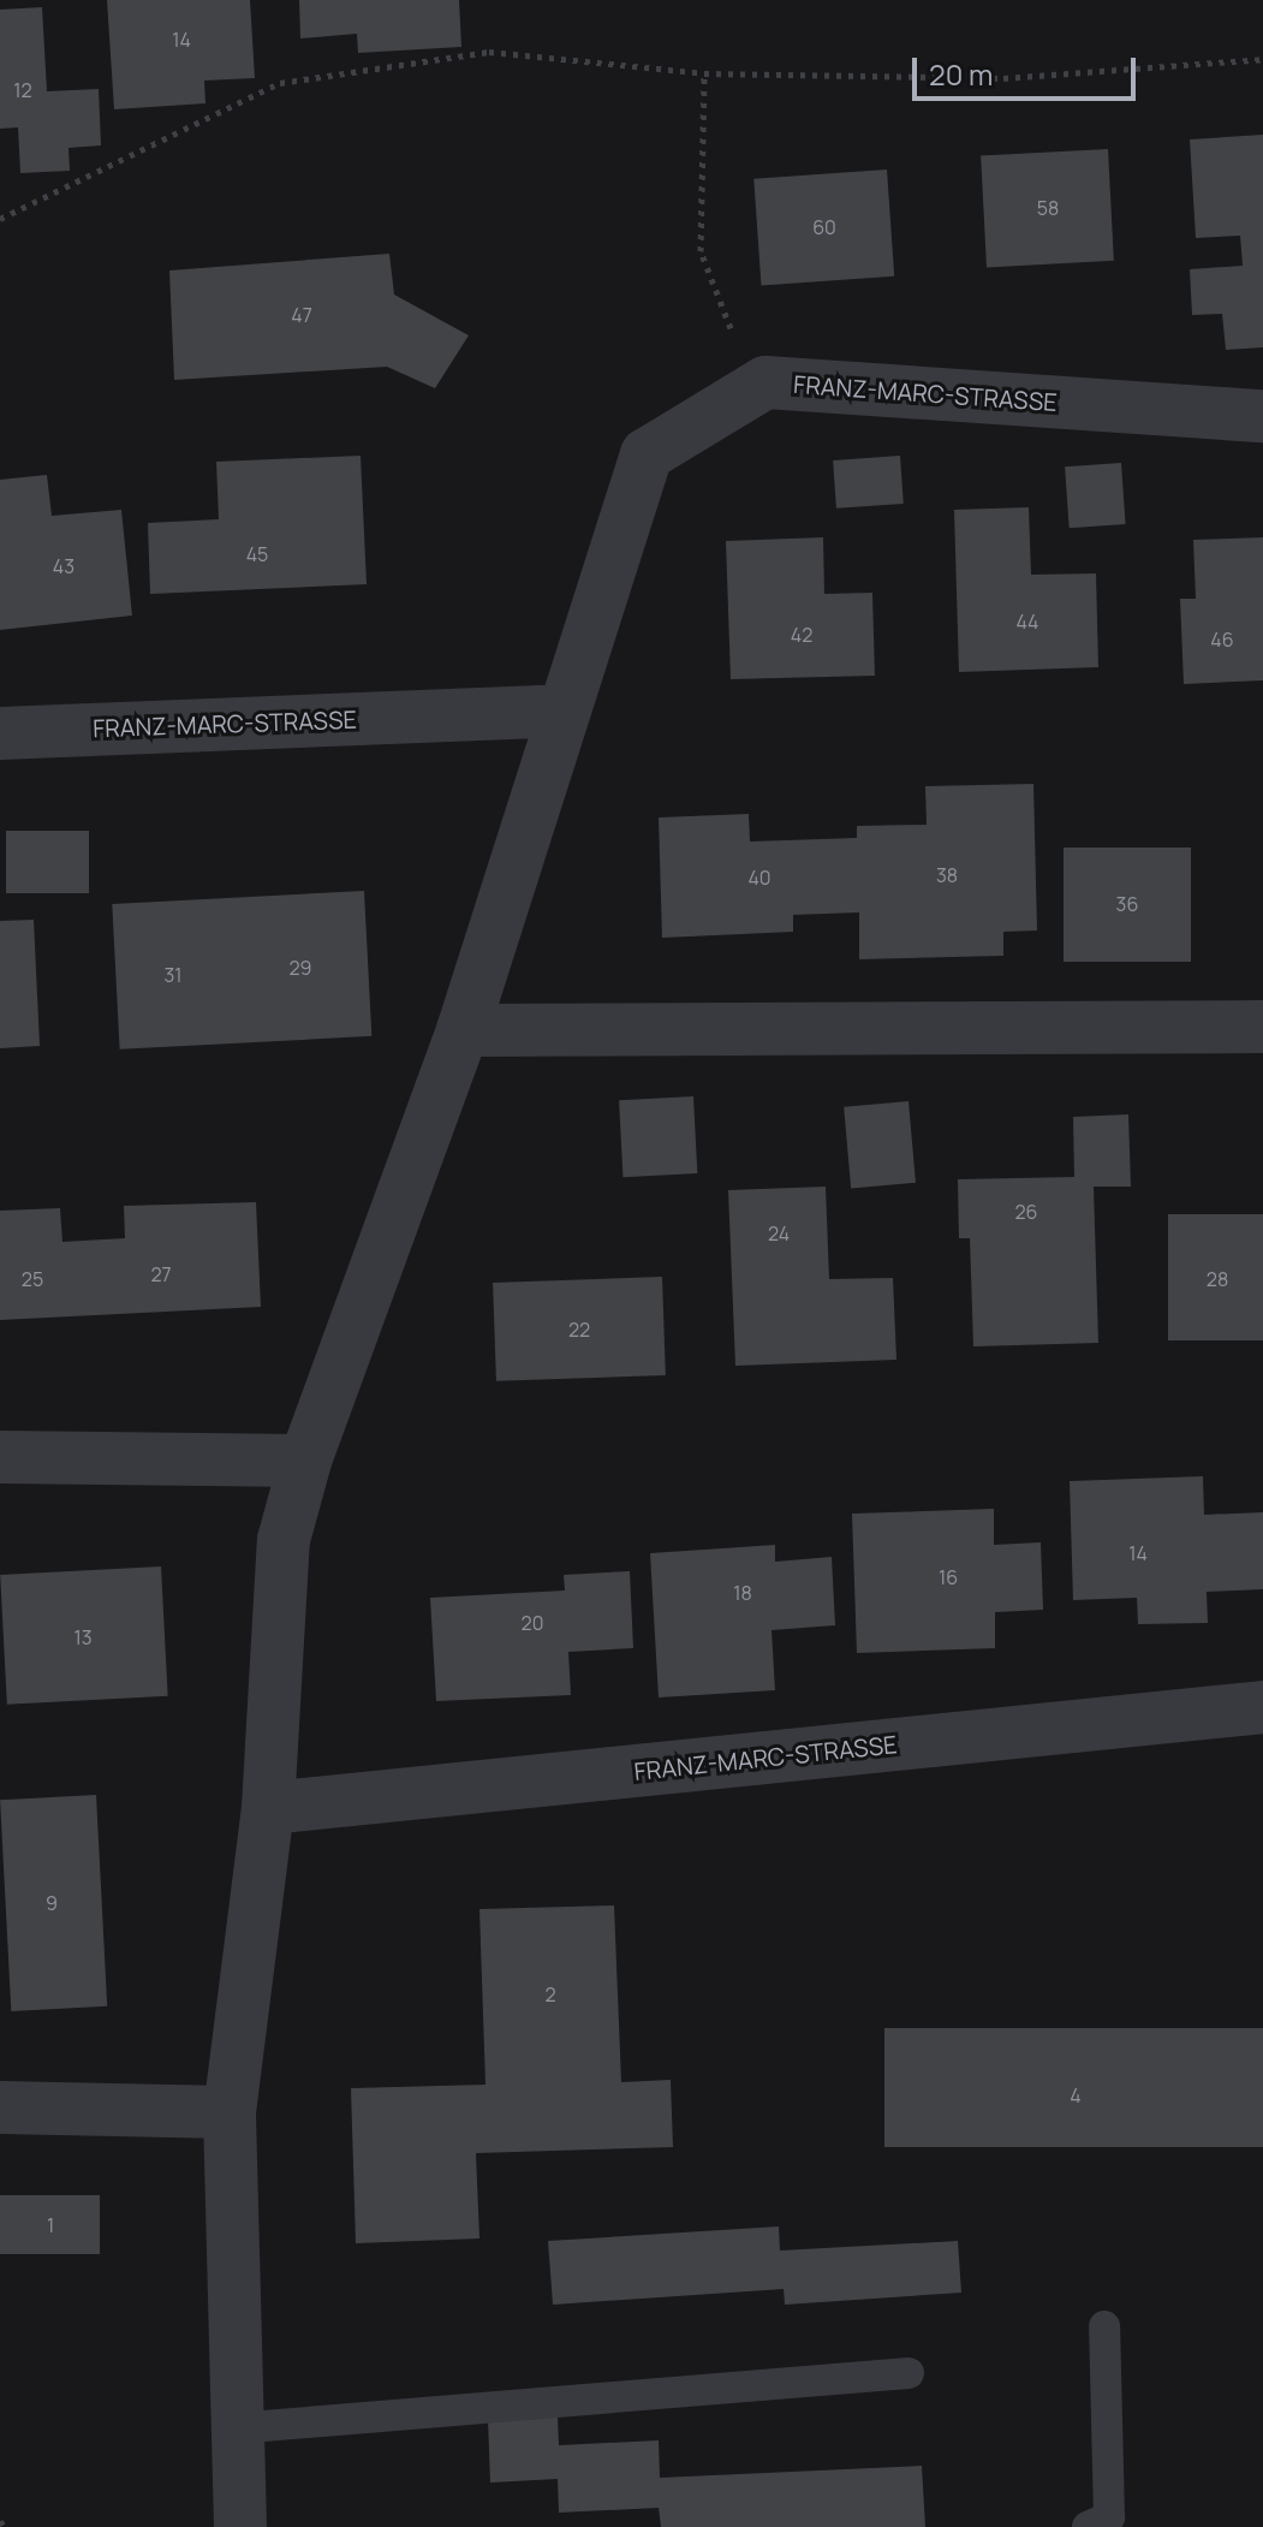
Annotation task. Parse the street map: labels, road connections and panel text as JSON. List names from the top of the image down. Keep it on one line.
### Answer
{"streets":{"street":["FRANZ-MARC-STRASSE"]},"house_numbers":["14","12","58","60","47","45","43","44","42","46","38","40","36","29","31","26","24","27","25","28","22","14","16","18","20","13","9","2","4","1"],"scale_bar":"20 m"}
